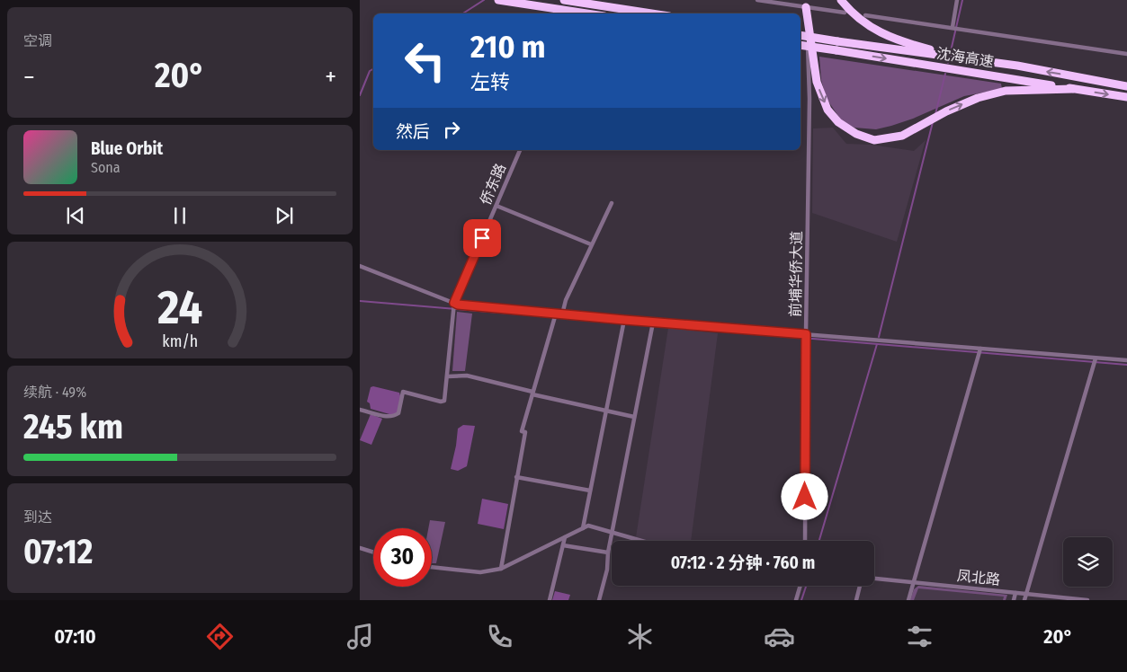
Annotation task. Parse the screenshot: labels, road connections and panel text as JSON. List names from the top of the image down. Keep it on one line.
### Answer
{"streets":{"highway":["沈海高速"],"street":["侨东路","前埔华侨大道","凤北路"]},"page":{"tile":["空调",["续航 · 49%","245 km"],["到达","07:12"]],"turn":["210 m","左转"],"heat":["−","20°","+"],"then":"然后","song":["Blue Orbit","Sona"],"limit":"30","trip":"07:12 · 2 分钟 · 760 m","tabs":["07:10","20°"],"gauge":["24","km/h"]}}
